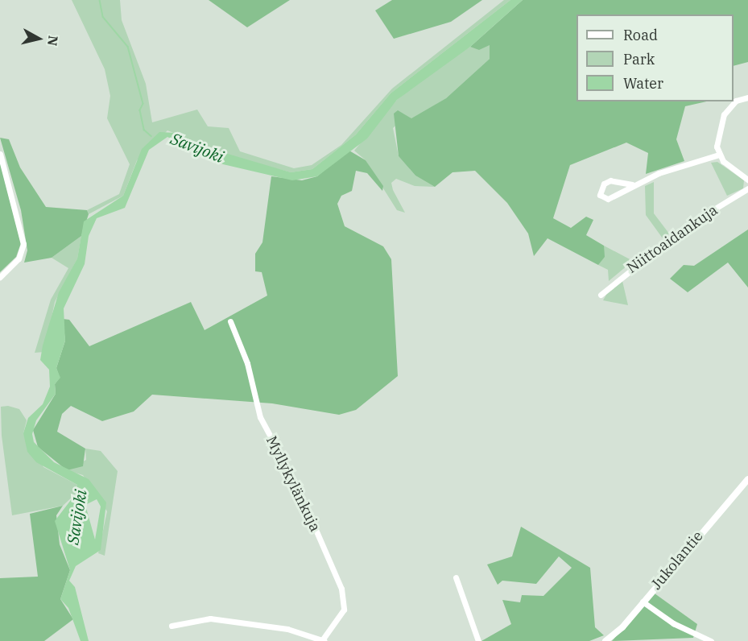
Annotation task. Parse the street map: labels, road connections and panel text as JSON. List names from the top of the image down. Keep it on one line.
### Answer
{"streets":{"street":["Niittoaidankuja","Myllykylänkuja","Jukolantie"]},"water":["Savijoki"],"legend":["Road","Park","Water"],"north":"right"}
